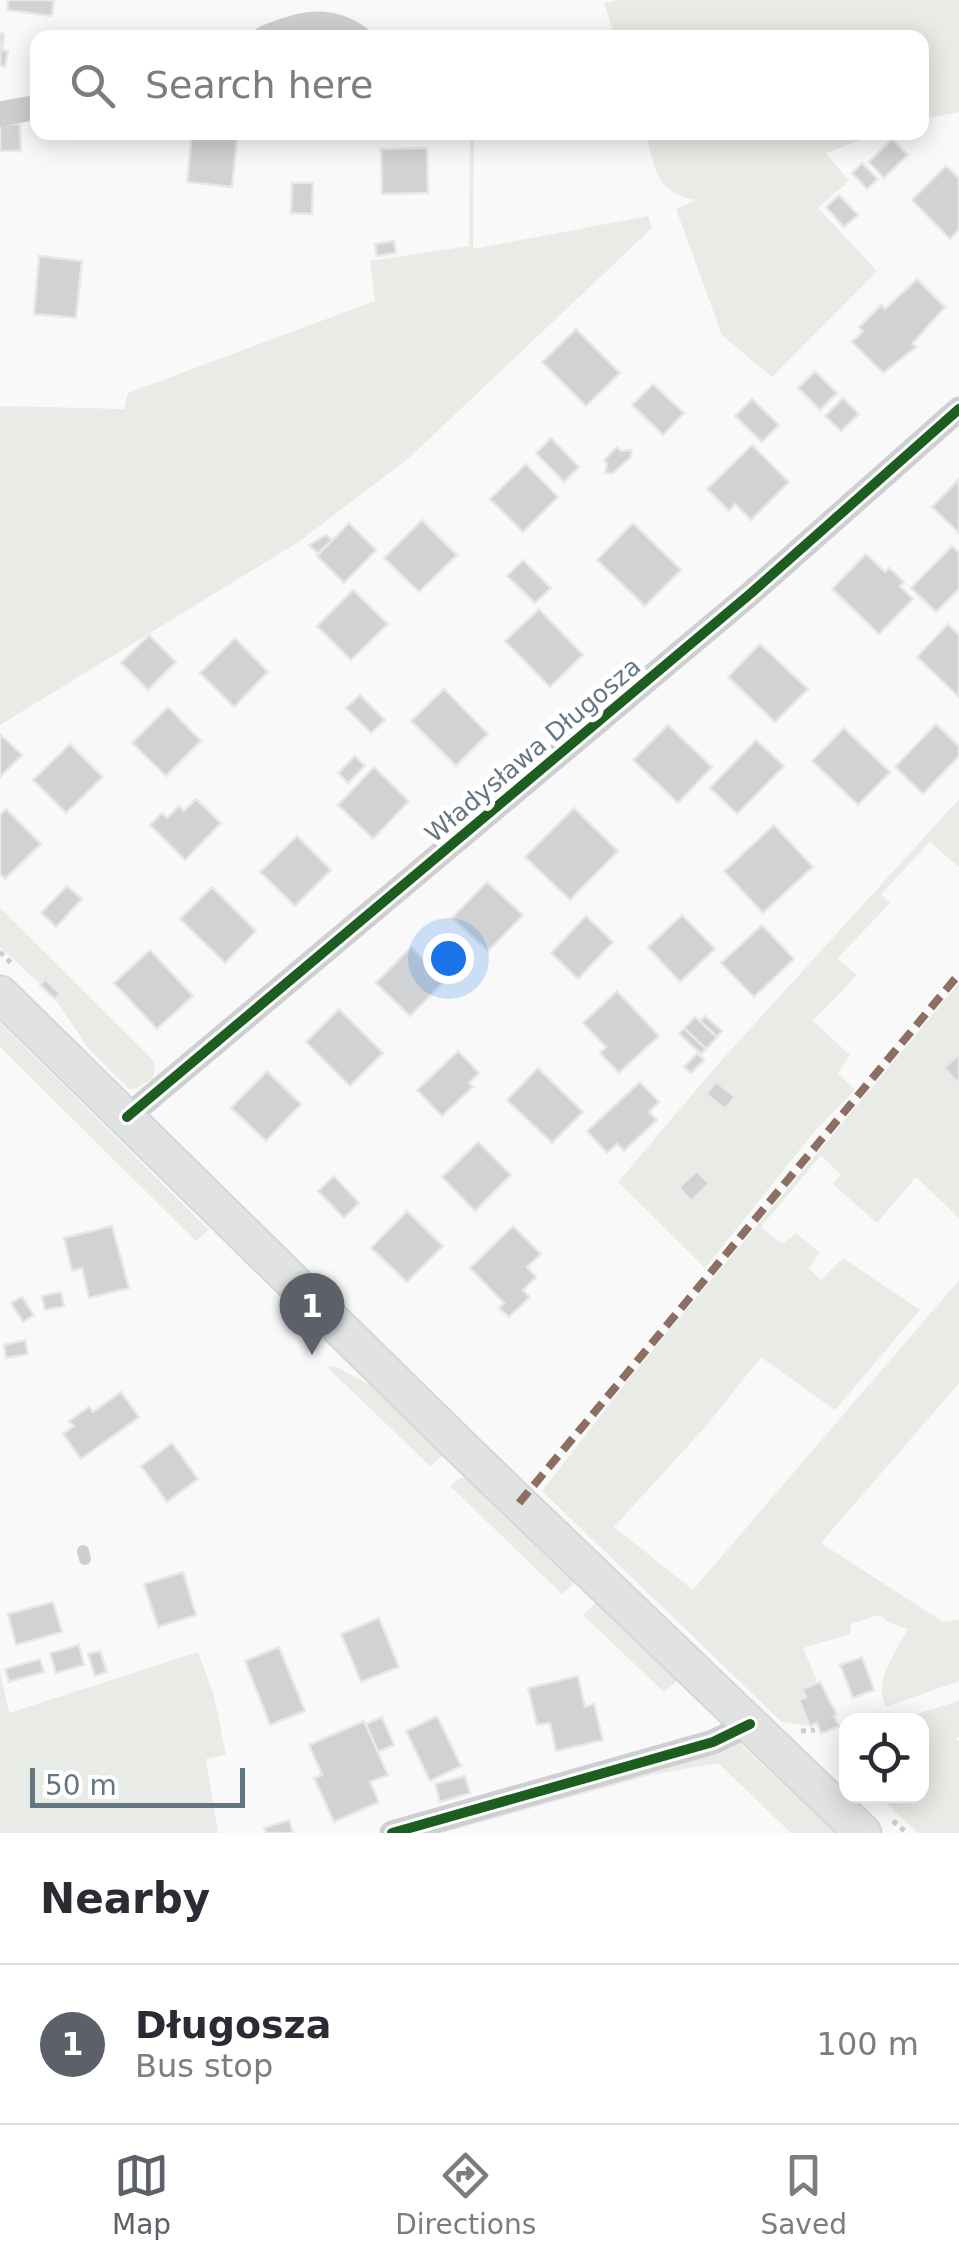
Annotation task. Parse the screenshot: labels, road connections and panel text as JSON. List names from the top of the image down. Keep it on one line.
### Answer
{"streets":{"street":["Władysława Długosza"]},"scale_bar":"50 m","page":{"search":"Search here","pins":"1","scale":"50 m","heading":"Nearby","list":[{"mark":"1","name":"Długosza","note":"Bus stop","value":"100 m"}],"nav":["Map","Directions","Saved"]}}
